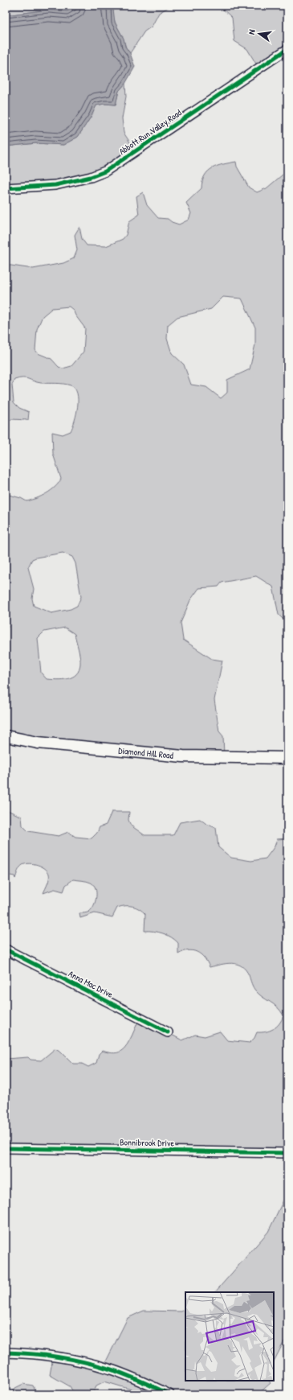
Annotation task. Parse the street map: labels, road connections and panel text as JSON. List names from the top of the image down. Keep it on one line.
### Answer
{"streets":{"main road":["Diamond Hill Road"],"street":["Abbott Run Valley Road","Anna Mac Drive","Bonnibrook Drive"]},"north":"left"}
